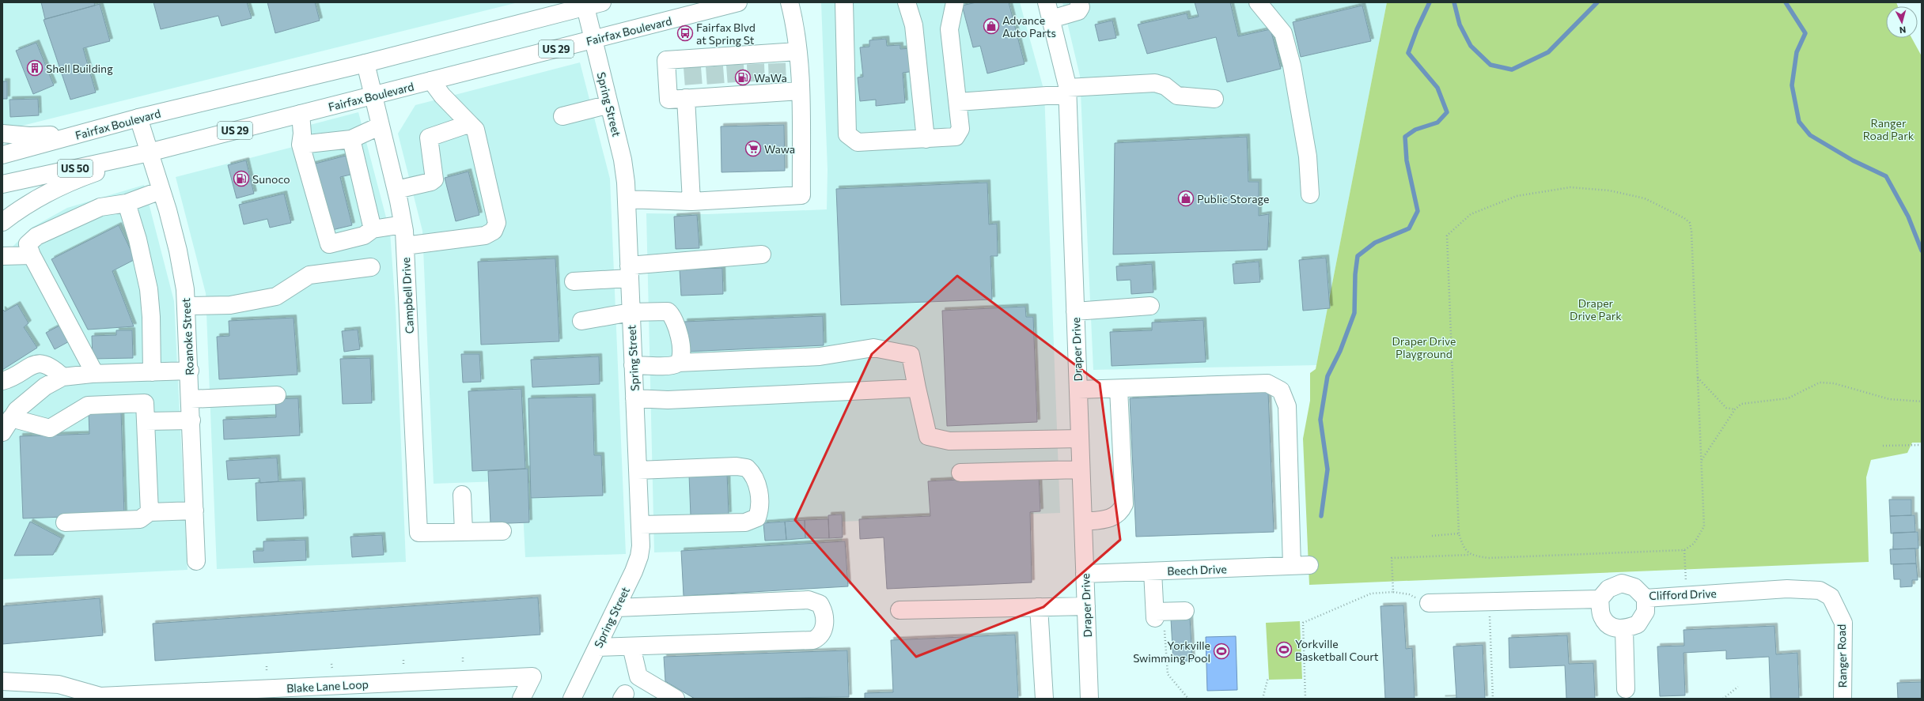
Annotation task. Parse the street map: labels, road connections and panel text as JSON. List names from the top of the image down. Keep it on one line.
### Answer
{"streets":{"street":["Fairfax Boulevard","US 29","Spring Street","US 50","Campbell Drive","Roanoke Street","Draper Drive","Beech Drive","Clifford Drive","Ranger Road","Blake Lane Loop"]},"crossings":[["Fairfax Boulevard","US 29"],["Fairfax Boulevard","Spring Street"],["Fairfax Boulevard","Campbell Drive"],["Fairfax Boulevard","Roanoke Street"],["US 29","Roanoke Street"],["Draper Drive","Beech Drive"],["Clifford Drive","Ranger Road"]],"parks":["Ranger Road Park","Draper Drive Park","Draper Drive Playground"],"places":{"shop":["Advance Auto Parts","Public Storage"],"bus stop":["Fairfax Blvd at Spring St"],"building":["Shell Building"],"fuel station":["WaWa","Sunoco"],"supermarket":["Wawa"],"sports":["Yorkville Basketball Court","Yorkville Swimming Pool"]},"north":"bottom"}
